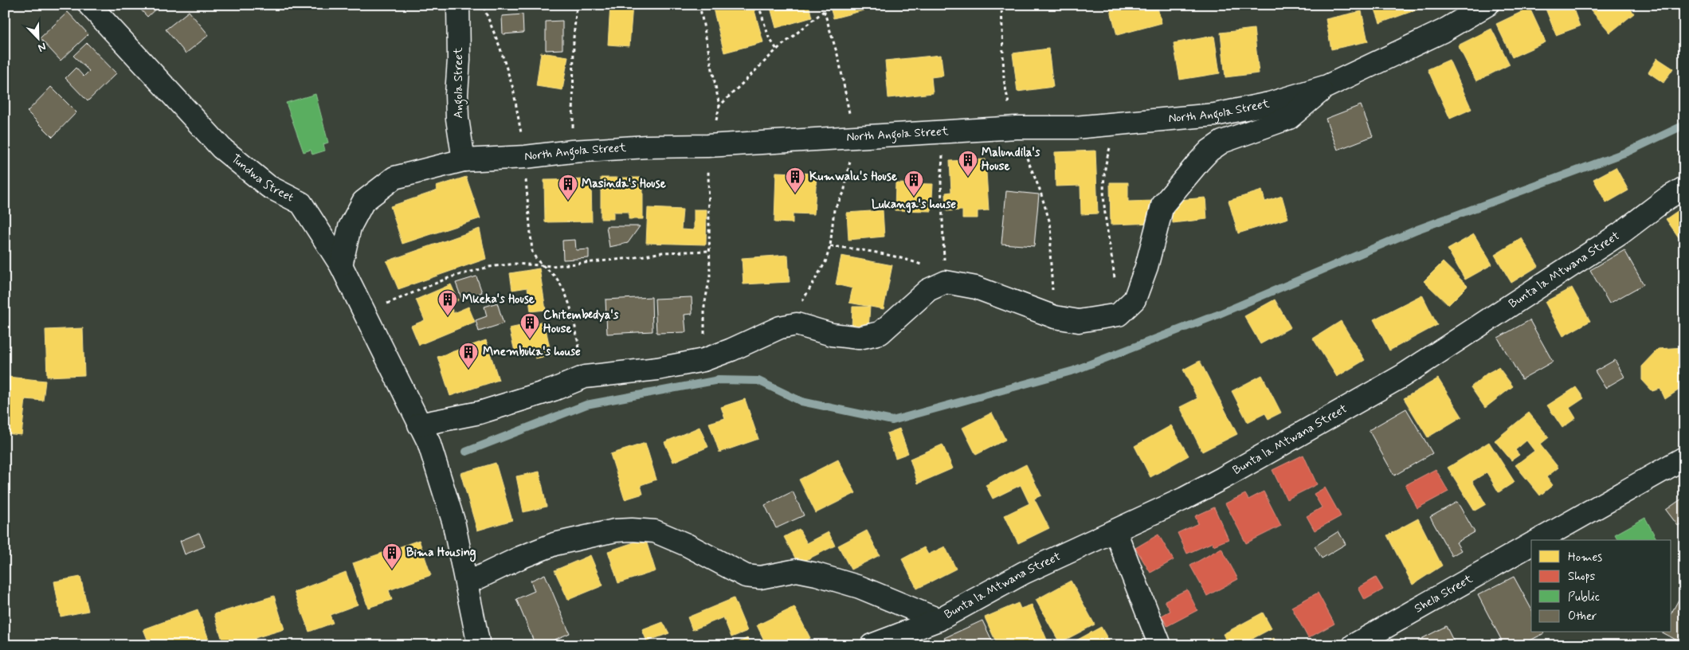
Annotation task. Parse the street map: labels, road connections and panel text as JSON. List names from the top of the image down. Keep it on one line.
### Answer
{"streets":{"street":["Angola Street","North Angola Street","Tundwa Street","Bunta la Mtwana Street","Shela Street"]},"crossings":[["Angola Street","North Angola Street"],["North Angola Street","Tundwa Street"]],"places":{"building":["Malundila's House","Kumwalu's House","Lukanga's house","Masinda's House","Mkeka's House","Chitembedya's House","Mnembuka's house","Bima Housing"]},"legend":["Homes","Shops","Public","Other"],"north":"bottom right"}
